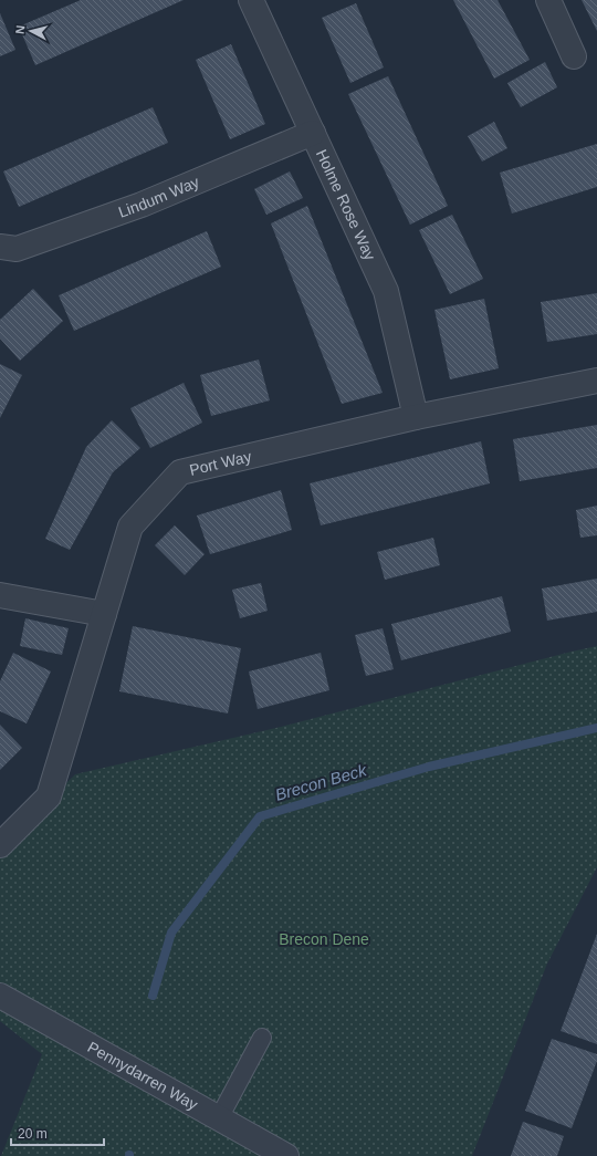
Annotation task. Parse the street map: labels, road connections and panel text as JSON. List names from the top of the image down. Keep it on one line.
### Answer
{"streets":{"street":["Lindum Way","Holme Rose Way","Port Way","Pennydarren Way"]},"crossings":[["Lindum Way","Holme Rose Way"],["Holme Rose Way","Port Way"]],"water":["Brecon Beck"],"parks":["Brecon Dene"],"scale_bar":"20 m","north":"left"}
